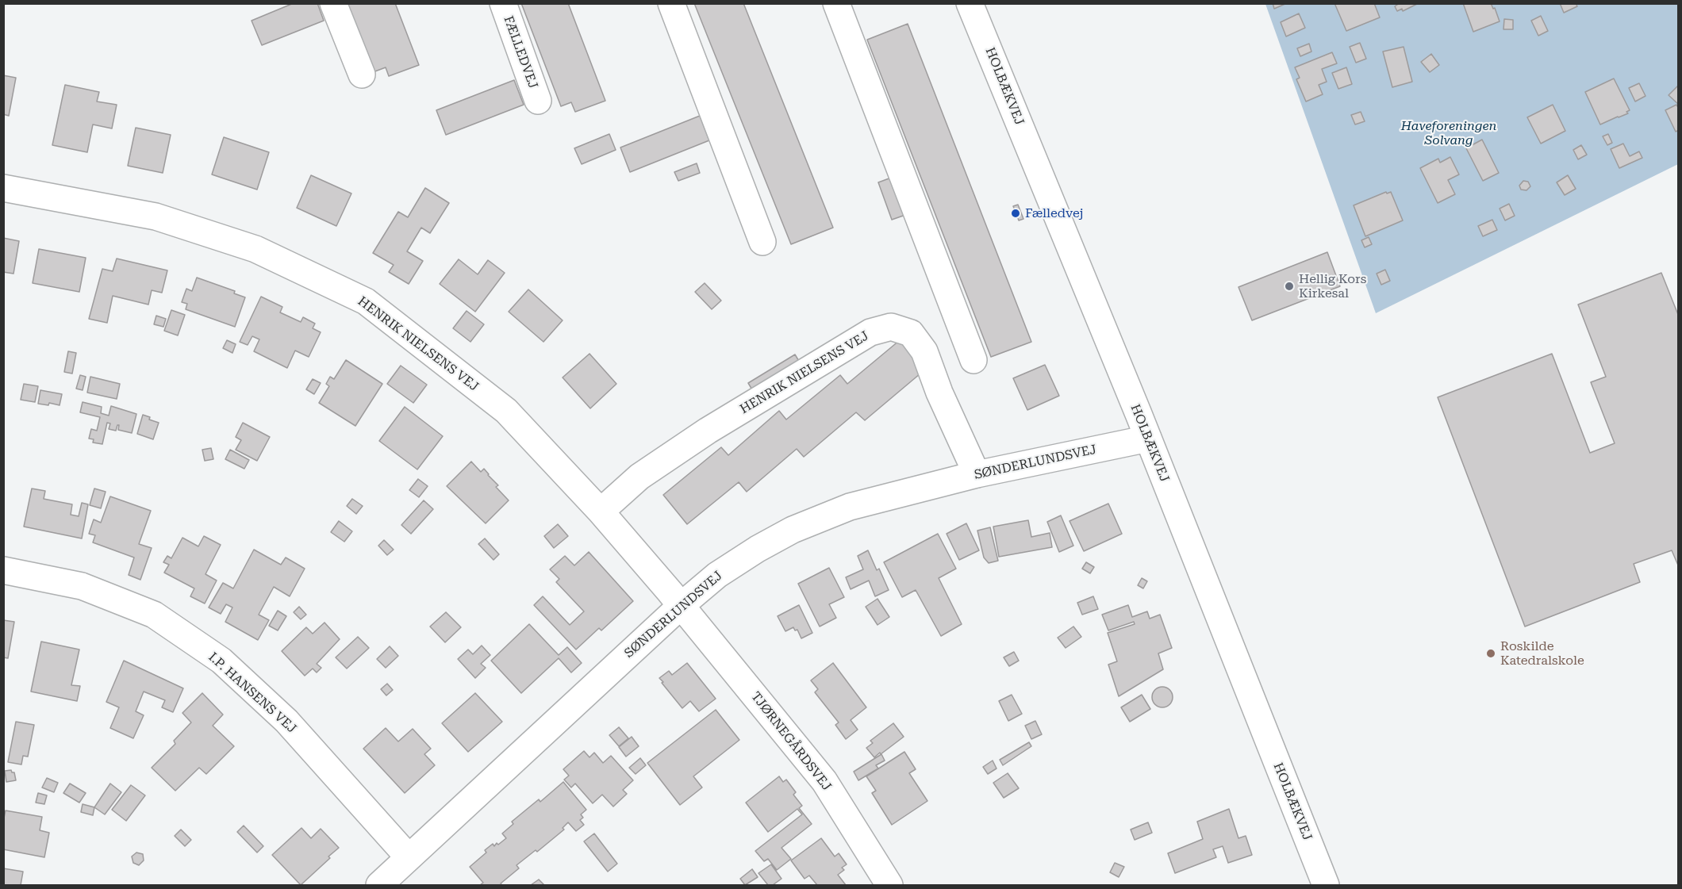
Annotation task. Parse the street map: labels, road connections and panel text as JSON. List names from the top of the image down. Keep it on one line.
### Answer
{"streets":{"street":["FÆLLEDVEJ","HOLBÆKVEJ","HENRIK NIELSENS VEJ","SØNDERLUNDSVEJ","I.P. HANSENS VEJ","TJØRNEGÅRDSVEJ"]},"crossings":[["HOLBÆKVEJ","SØNDERLUNDSVEJ"],["HENRIK NIELSENS VEJ","SØNDERLUNDSVEJ"],["HENRIK NIELSENS VEJ","TJØRNEGÅRDSVEJ"],["SØNDERLUNDSVEJ","I.P. HANSENS VEJ"],["SØNDERLUNDSVEJ","TJØRNEGÅRDSVEJ"]],"parks":["Haveforeningen Solvang"],"places":["Fælledvej","Hellig Kors Kirkesal","Roskilde Katedralskole"]}
